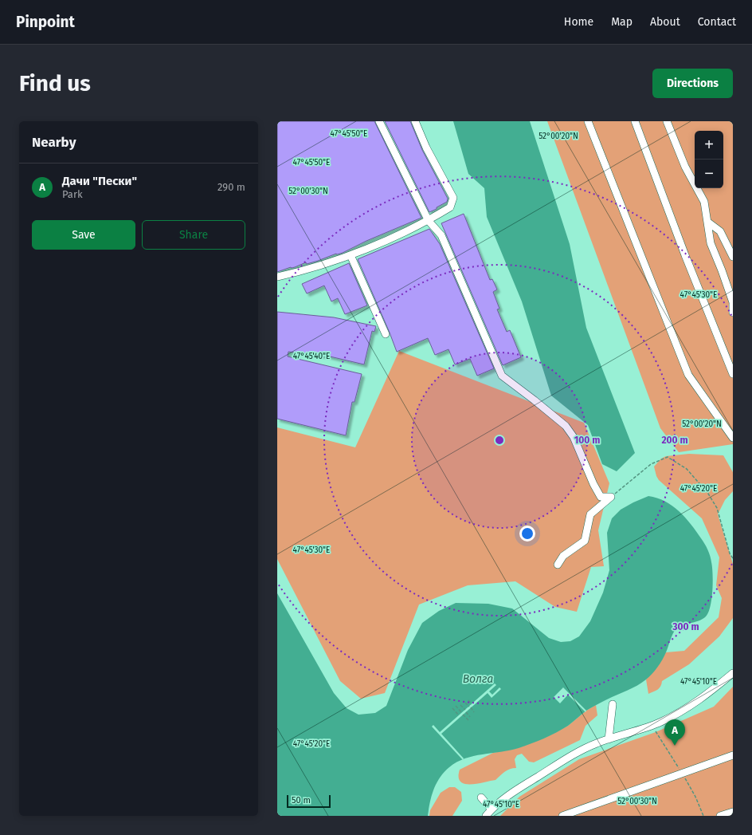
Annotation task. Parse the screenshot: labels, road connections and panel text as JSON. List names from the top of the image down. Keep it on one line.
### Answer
{"water":["Волга"],"scale_bar":"50 m","page":{"header":"Pinpoint","nav":["Home","Map","About","Contact"],"buttons":["Directions",["Save","Share"]],"title":"Find us","heading":"Nearby","map_buttons":["+","−"],"list":[{"mark":"A","name":"Дачи \"Пески\"","note":"Park","value":"290 m"}],"pins":"A","scale":"50 m"},"coordinates":["47°45'50\"E","52°00'20\"N","52°00'30\"N","47°45'30\"E","47°45'40\"E","47°45'20\"E","47°45'10\"E"],"rings":["100 m","200 m","300 m"]}
